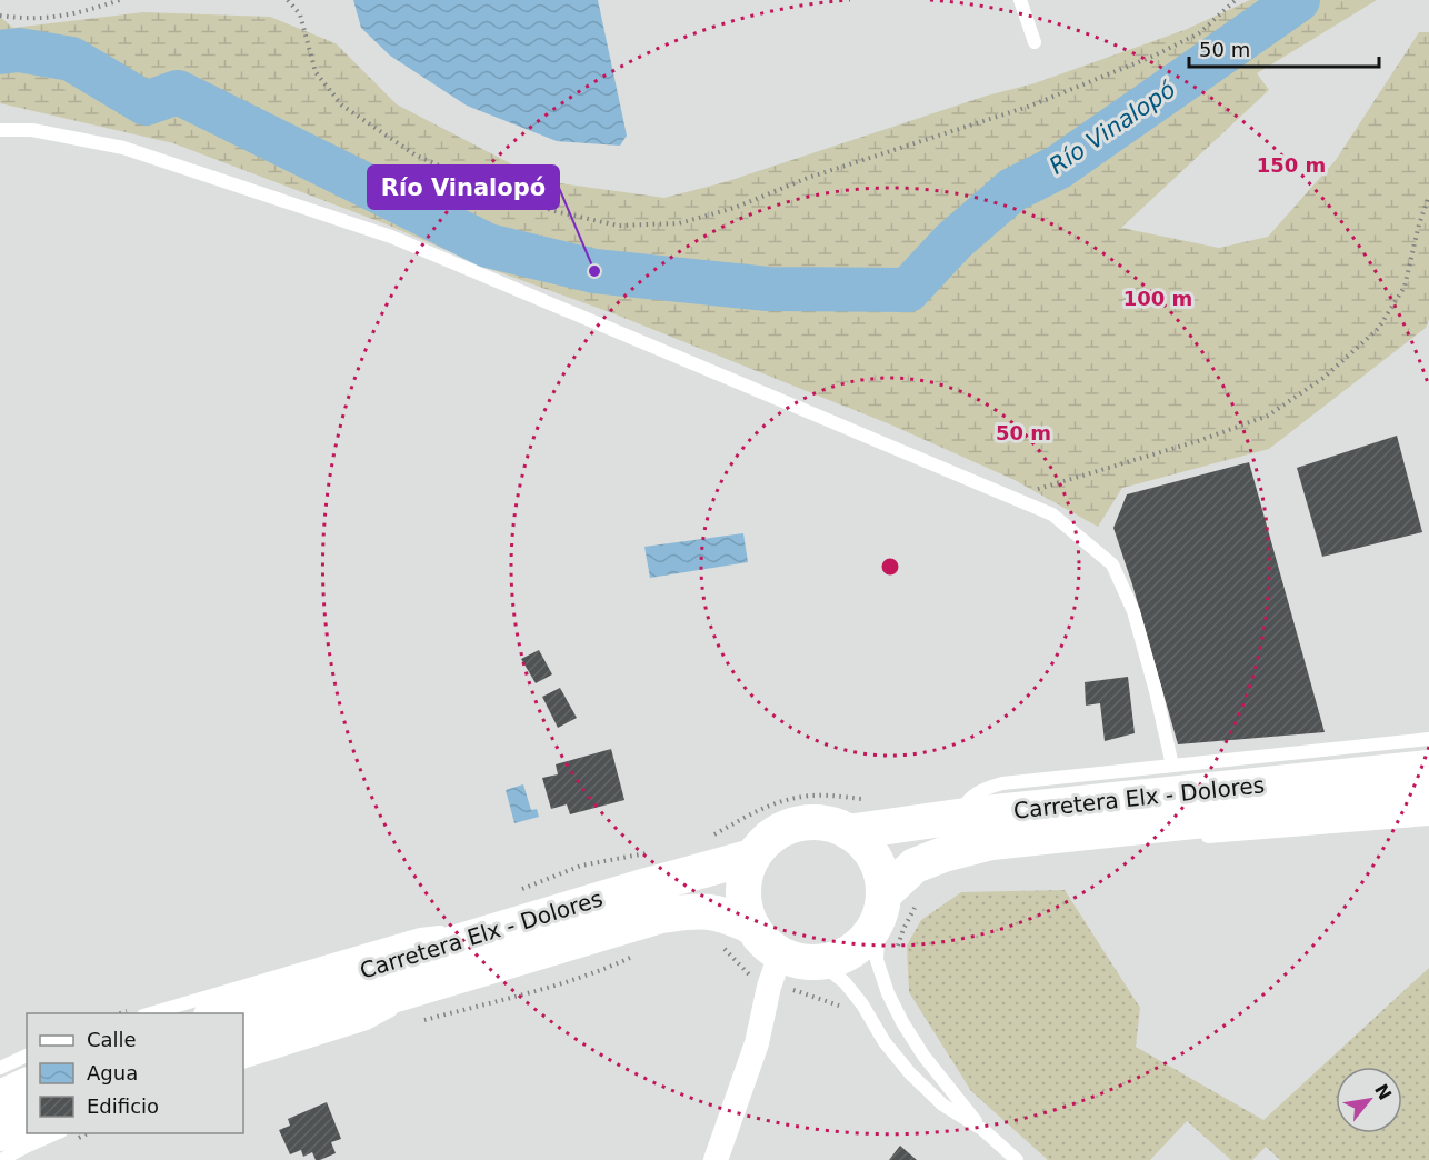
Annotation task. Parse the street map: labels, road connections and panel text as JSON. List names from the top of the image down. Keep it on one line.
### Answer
{"streets":{"main road":["Carretera Elx - Dolores"]},"water":["Río Vinalopó"],"places":["Río Vinalopó"],"legend":["Calle","Agua","Edificio"],"scale_bar":"50 m","north":"top right","rings":["150 m","100 m","50 m"]}
